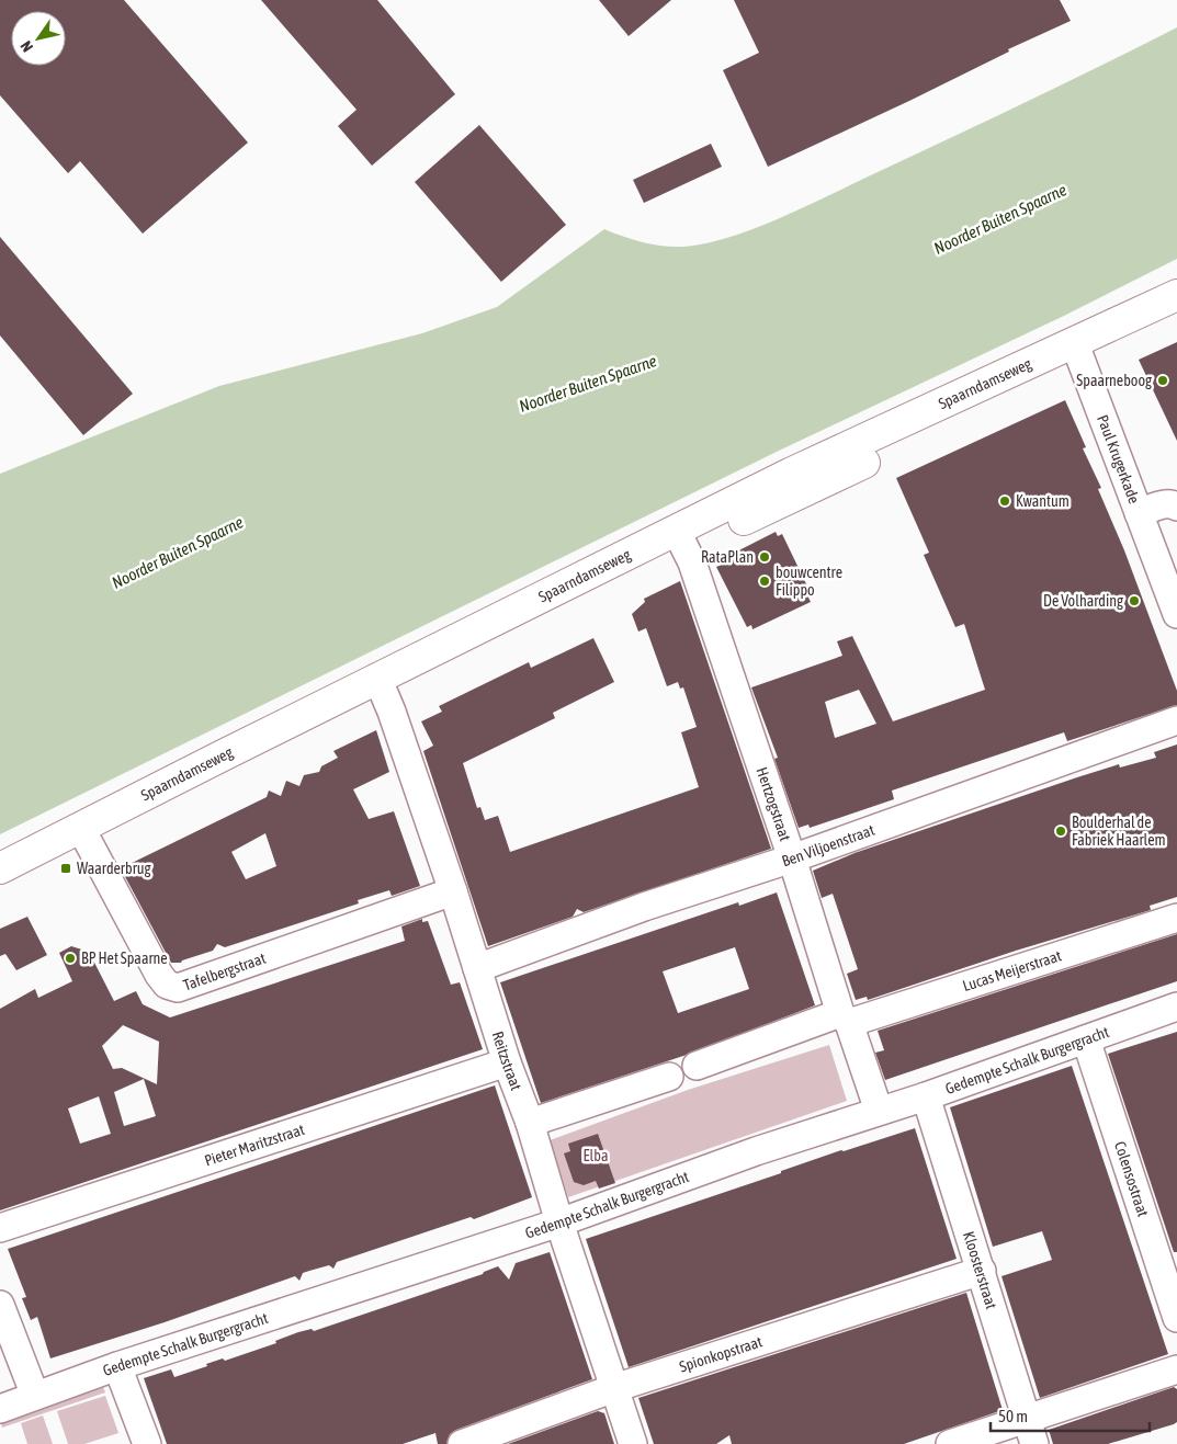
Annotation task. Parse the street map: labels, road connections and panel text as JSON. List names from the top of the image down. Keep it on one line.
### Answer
{"streets":{"main road":["Spaarndamseweg"],"street":["Paul Krugerkade","Hertzogstraat","Ben Viljoenstraat","Tafelbergstraat","Lucas Meijerstraat","Reitzstraat","Gedempte Schalk Burgergracht","Pieter Maritzstraat","Colensostraat","Kloosterstraat","Spionkopstraat"]},"crossings":[["Spaarndamseweg","Paul Krugerkade"],["Spaarndamseweg","Hertzogstraat"],["Spaarndamseweg","Tafelbergstraat"],["Spaarndamseweg","Reitzstraat"],["Hertzogstraat","Ben Viljoenstraat"],["Hertzogstraat","Lucas Meijerstraat"],["Hertzogstraat","Gedempte Schalk Burgergracht"],["Ben Viljoenstraat","Reitzstraat"],["Tafelbergstraat","Reitzstraat"],["Reitzstraat","Gedempte Schalk Burgergracht"],["Reitzstraat","Pieter Maritzstraat"],["Reitzstraat","Spionkopstraat"],["Gedempte Schalk Burgergracht","Colensostraat"],["Gedempte Schalk Burgergracht","Kloosterstraat"],["Kloosterstraat","Spionkopstraat"]],"water":["Noorder Buiten Spaarne"],"parks":["Elba"],"places":{"other":["Spaarneboog","Kwantum","RataPlan","bouwcentre Filippo","De Volharding","Boulderhal de Fabriek Haarlem","BP Het Spaarne"],"transit":["Waarderbrug"]},"scale_bar":"50 m","north":"bottom left"}
